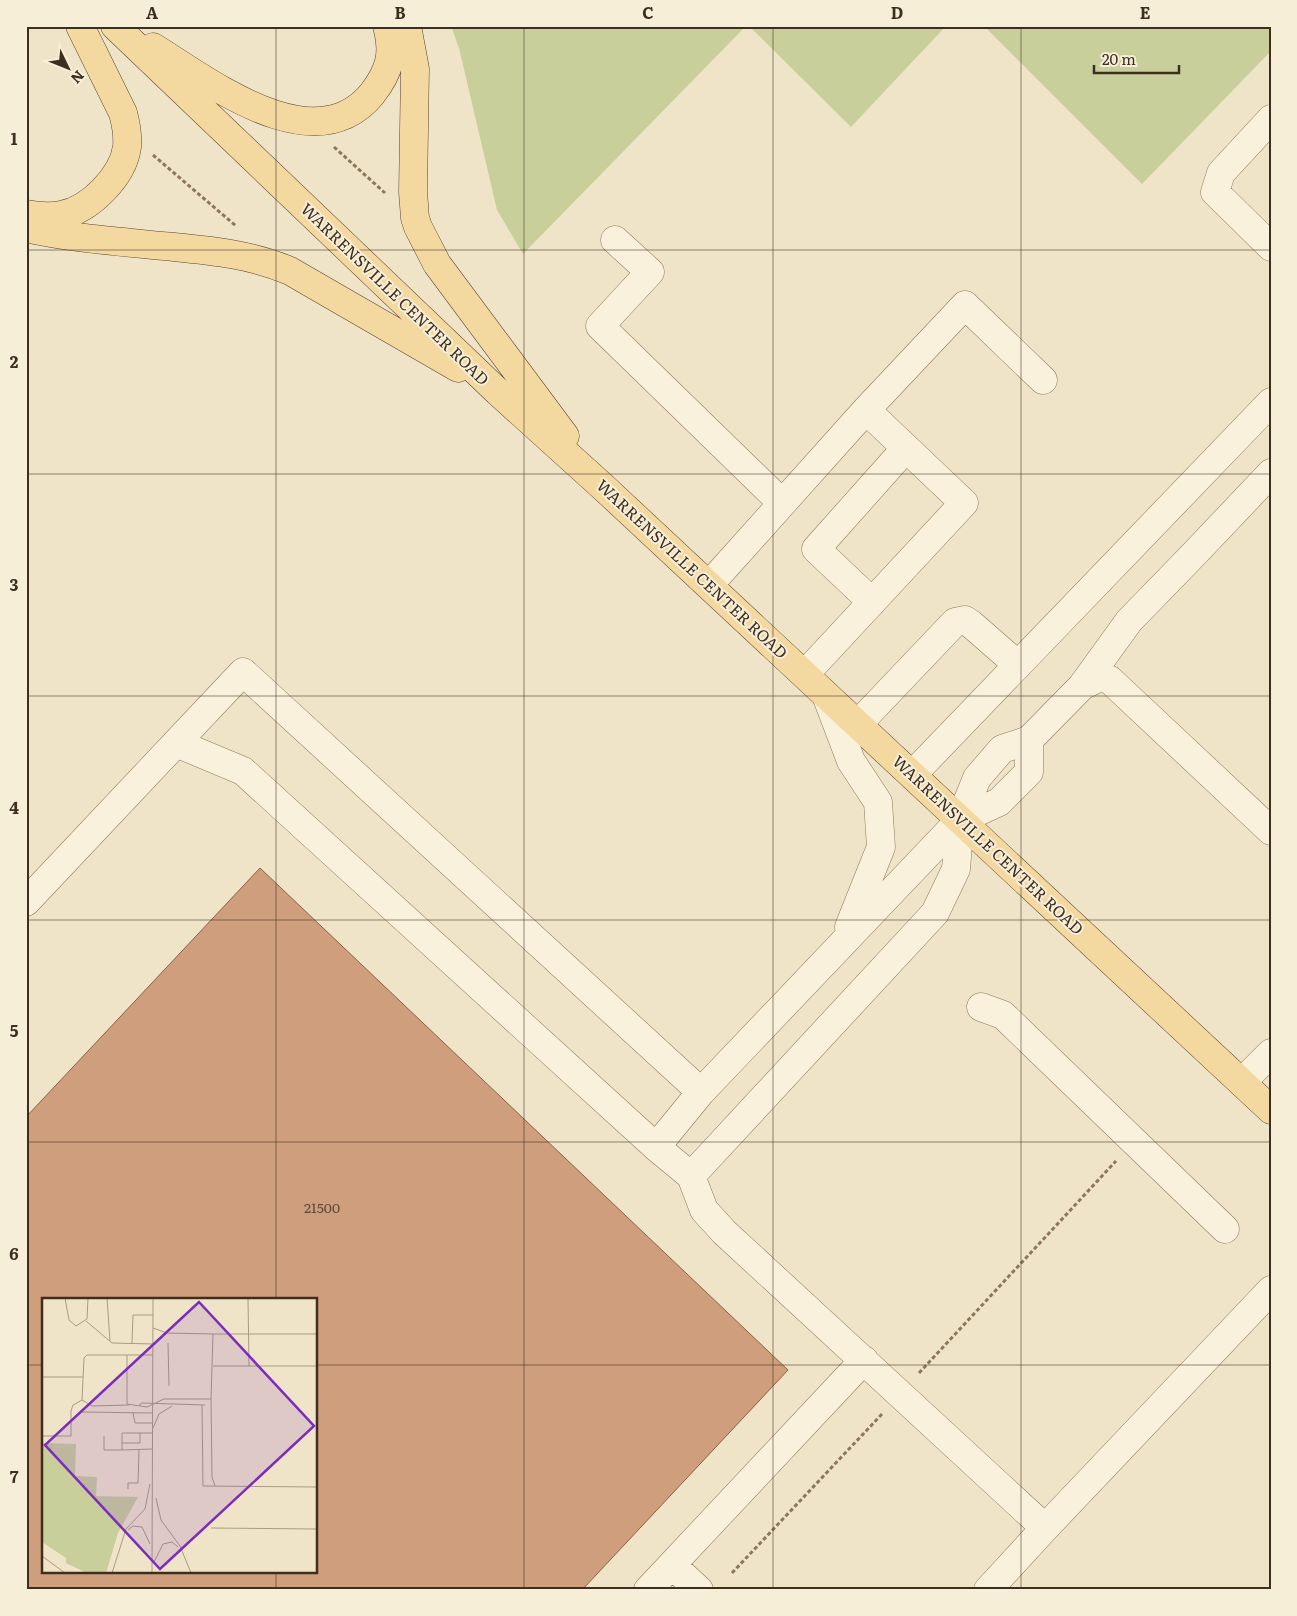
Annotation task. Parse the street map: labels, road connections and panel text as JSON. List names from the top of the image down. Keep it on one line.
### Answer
{"streets":{"main road":["WARRENSVILLE CENTER ROAD"]},"house_numbers":["21500"],"scale_bar":"20 m","north":"bottom right","grid":{"columns":["A","B","C","D","E"],"rows":["1","2","3","4","5","6","7"]}}
